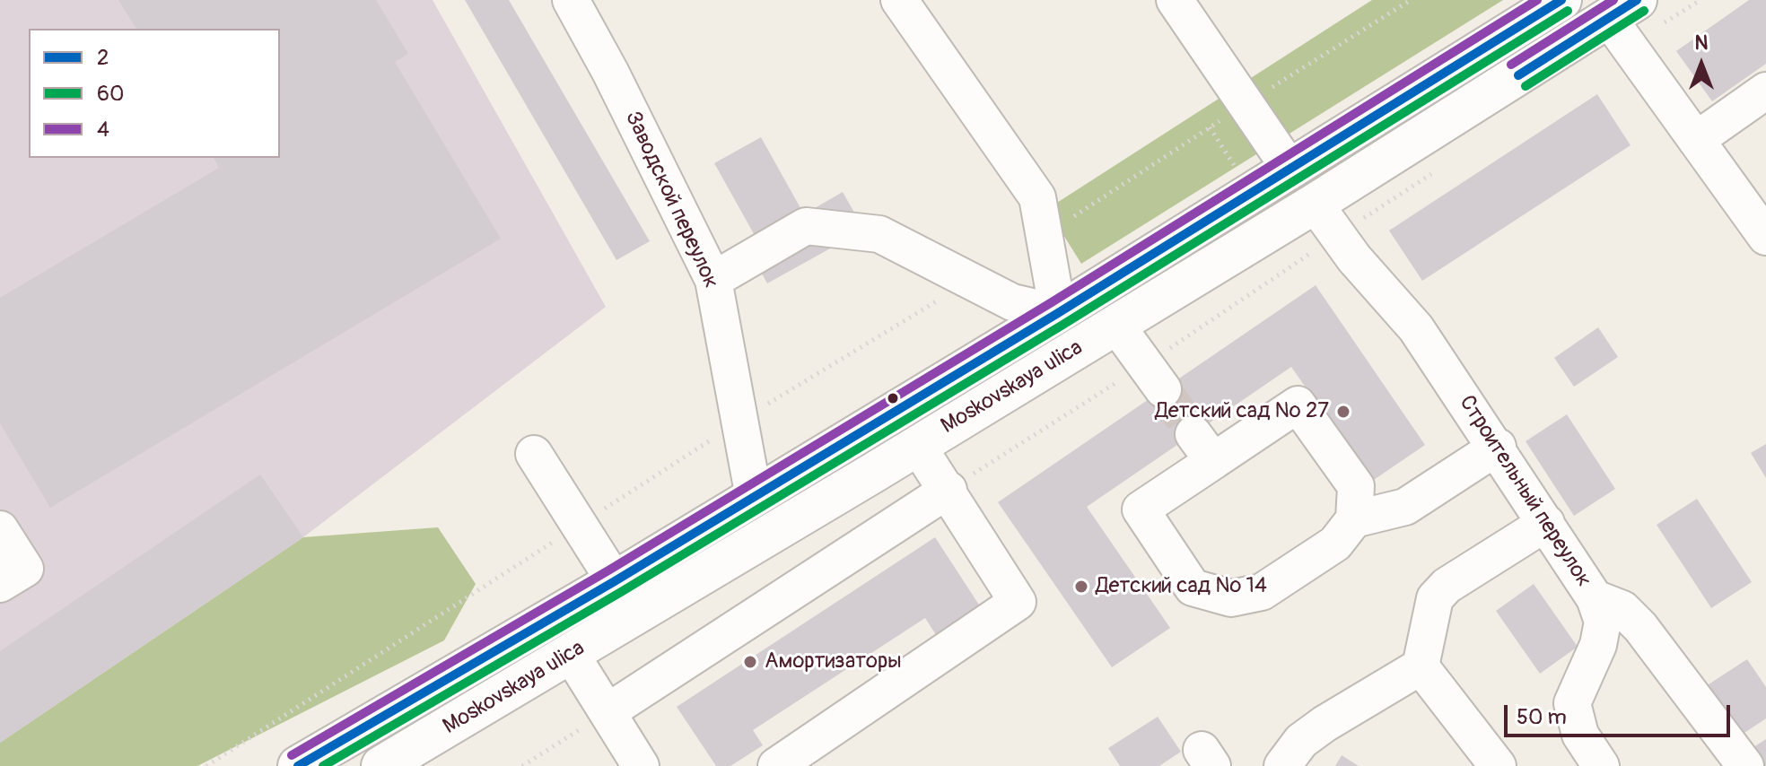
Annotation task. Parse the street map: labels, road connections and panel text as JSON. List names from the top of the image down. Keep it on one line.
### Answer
{"streets":{"main road":["Moskovskaya ulica"],"street":["Заводской переулок","Строительный переулок"]},"crossings":[["Заводской переулок","Moskovskaya ulica"],["Moskovskaya ulica","Строительный переулок"]],"places":["Детский сад № 27","Детский сад № 14","Амортизаторы"],"lines":["transit line 2","transit line 4","transit line 60"],"legend":["2","60","4"],"scale_bar":"50 m","north":"top"}
